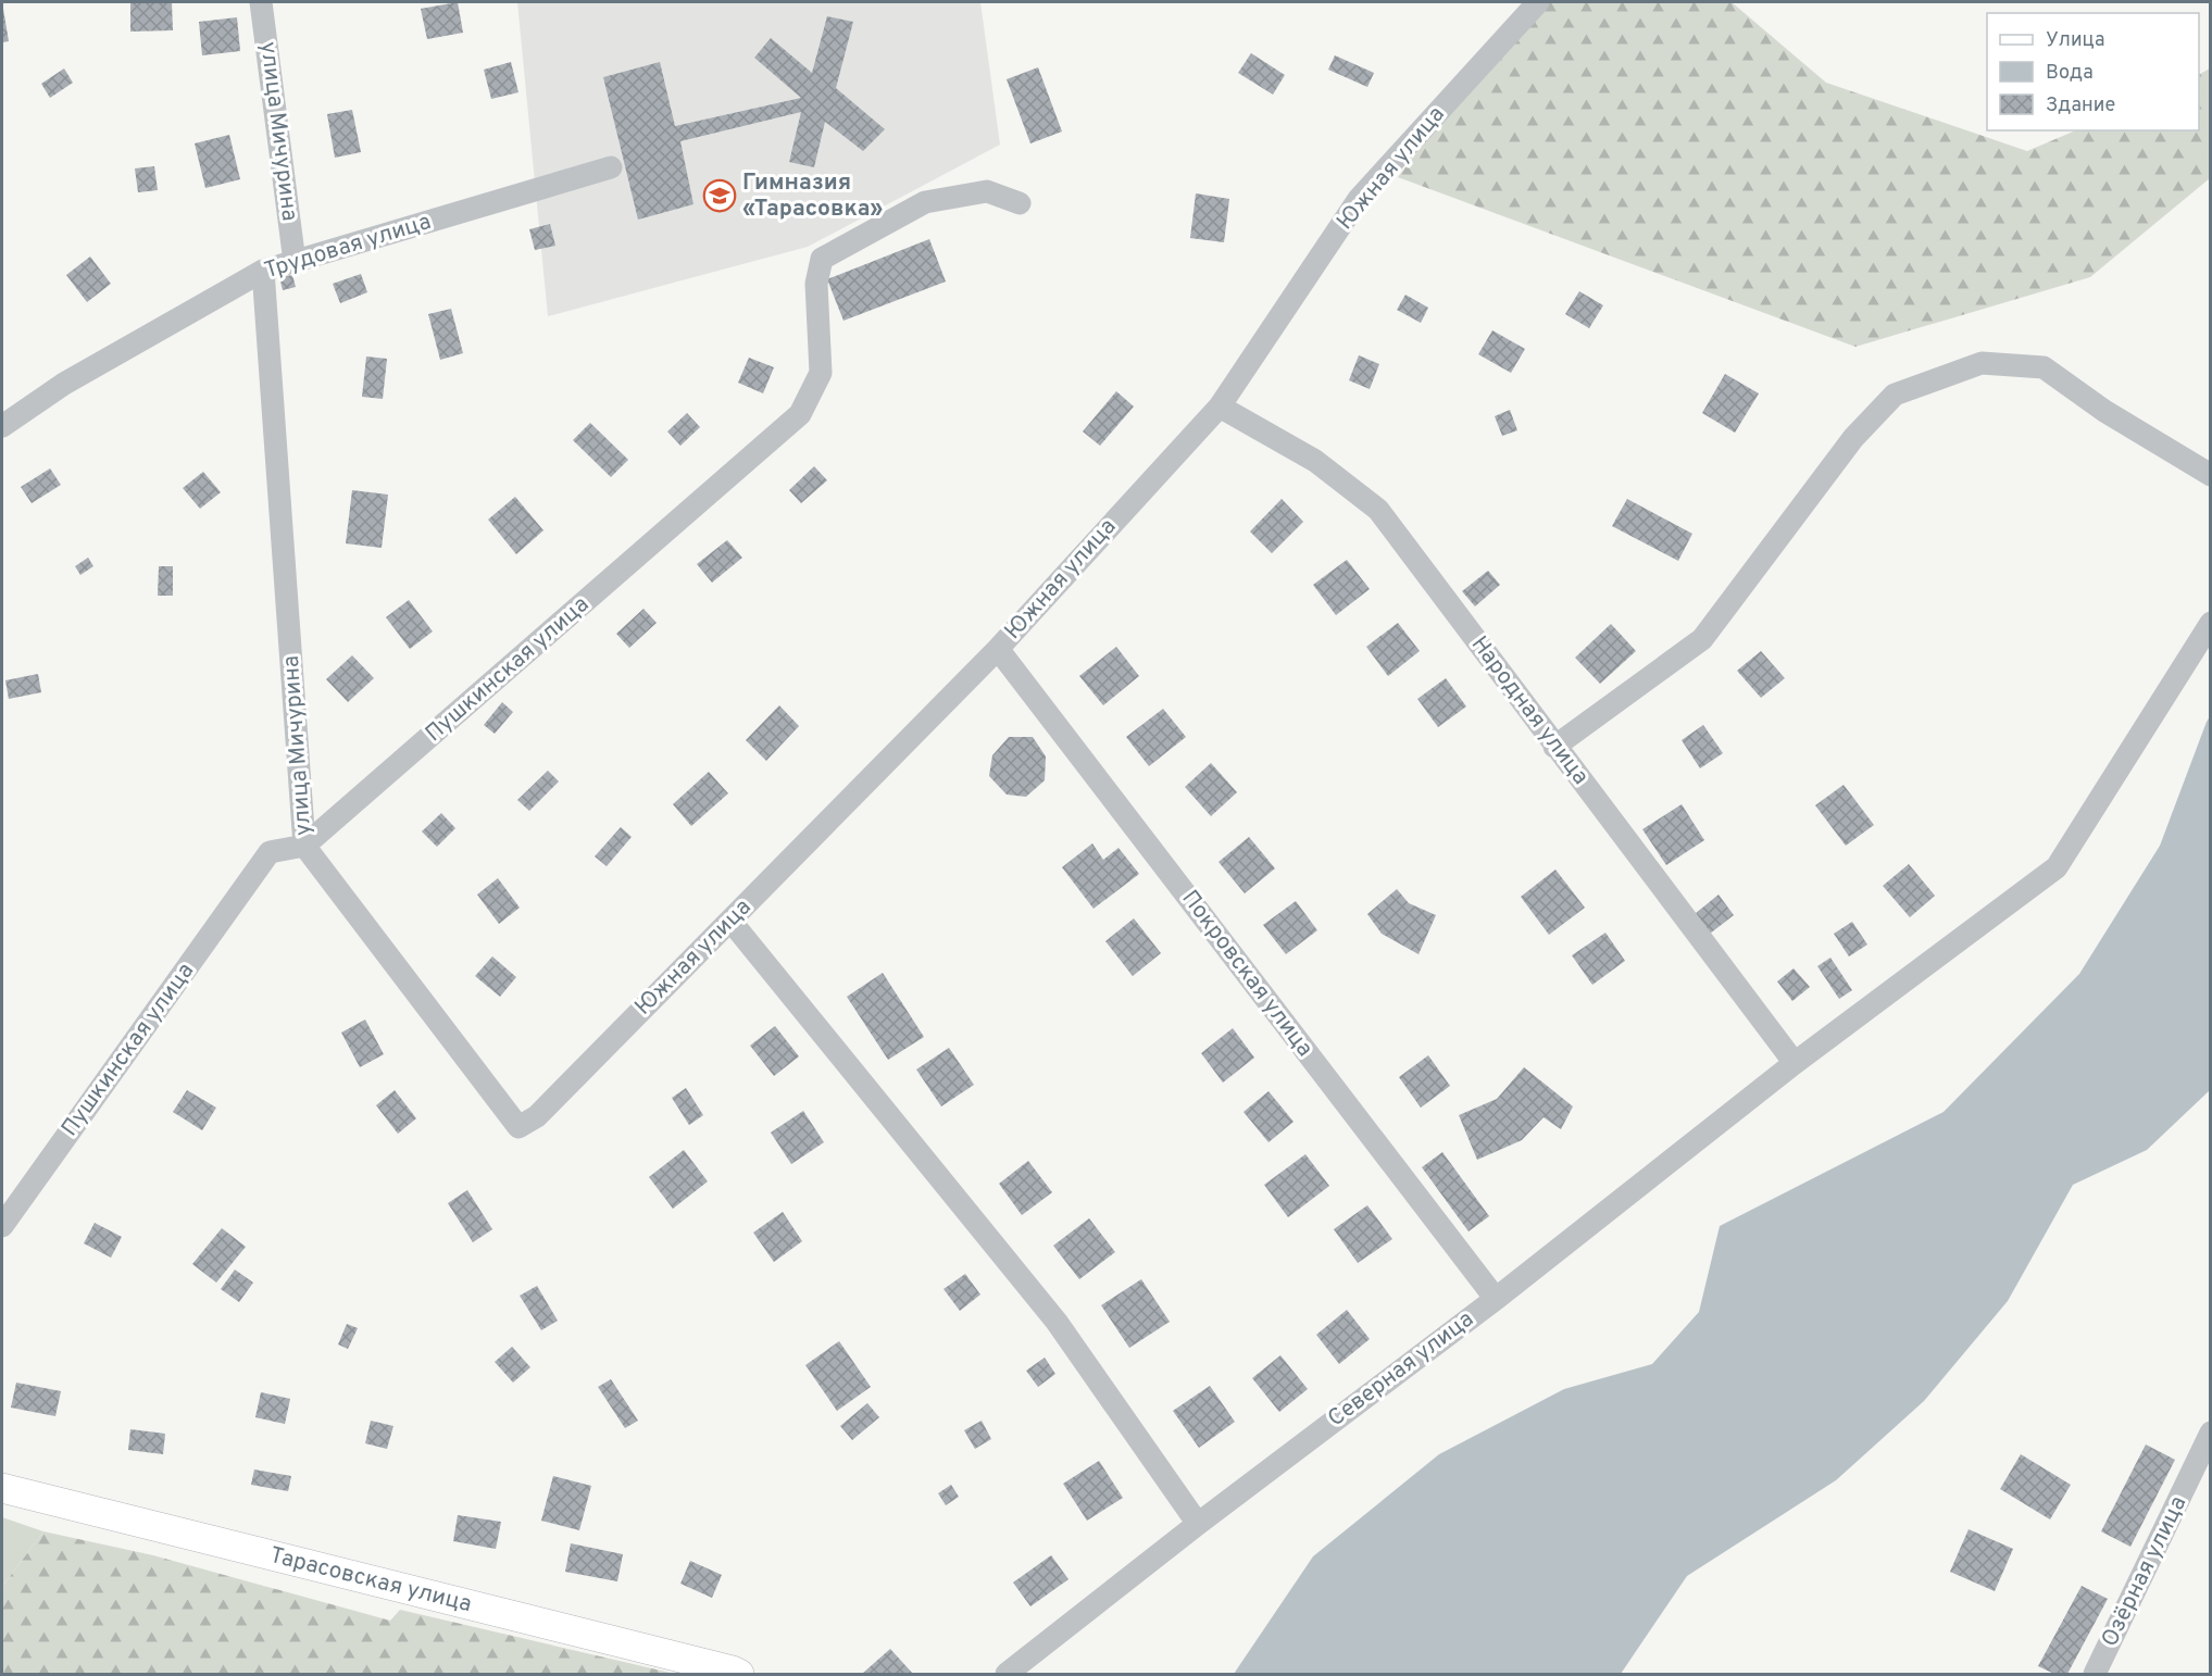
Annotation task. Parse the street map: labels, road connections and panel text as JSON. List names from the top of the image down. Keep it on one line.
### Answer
{"streets":{"main road":["Тарасовская улица"],"street":["улица Мичурина","Южная улица","Трудовая улица","Пушкинская улица","Народная улица","Покровская улица","Северная улица","Озёрная улица"]},"crossings":[["улица Мичурина","Южная улица"],["улица Мичурина","Трудовая улица"],["улица Мичурина","Пушкинская улица"],["Южная улица","Народная улица"],["Южная улица","Покровская улица"],["Народная улица","Северная улица"],["Покровская улица","Северная улица"]],"places":{"school or university":["Гимназия «Тарасовка»"]},"legend":["Улица","Вода","Здание"]}
